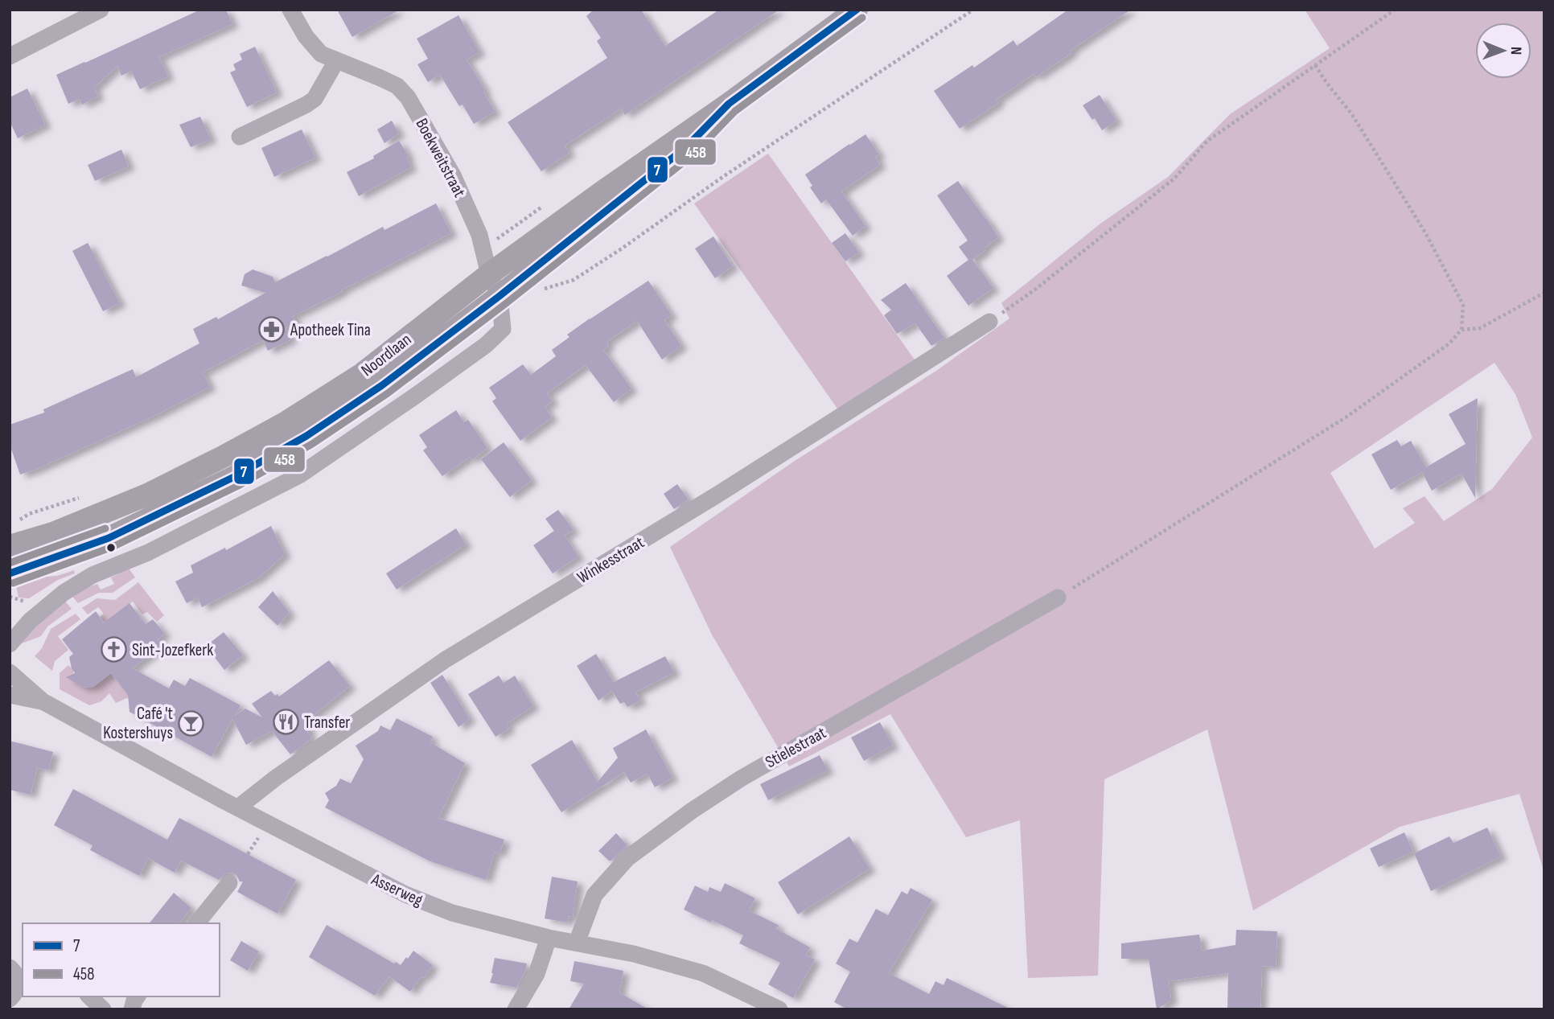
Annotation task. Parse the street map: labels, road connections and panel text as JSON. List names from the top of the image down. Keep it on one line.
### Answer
{"streets":{"main road":["Noordlaan"],"street":["Boekweitstraat","Winkesstraat","Stielestraat","Asserweg"]},"crossings":[["Boekweitstraat","Noordlaan"],["Winkesstraat","Asserweg"],["Stielestraat","Asserweg"]],"places":{"pharmacy":["Apotheek Tina"],"church":["Sint-Jozefkerk"],"restaurant":["Transfer"],"bar":["Café 't Kostershuys"]},"lines":["transit line 7","transit line 458"],"legend":["7","458"],"north":"right"}
